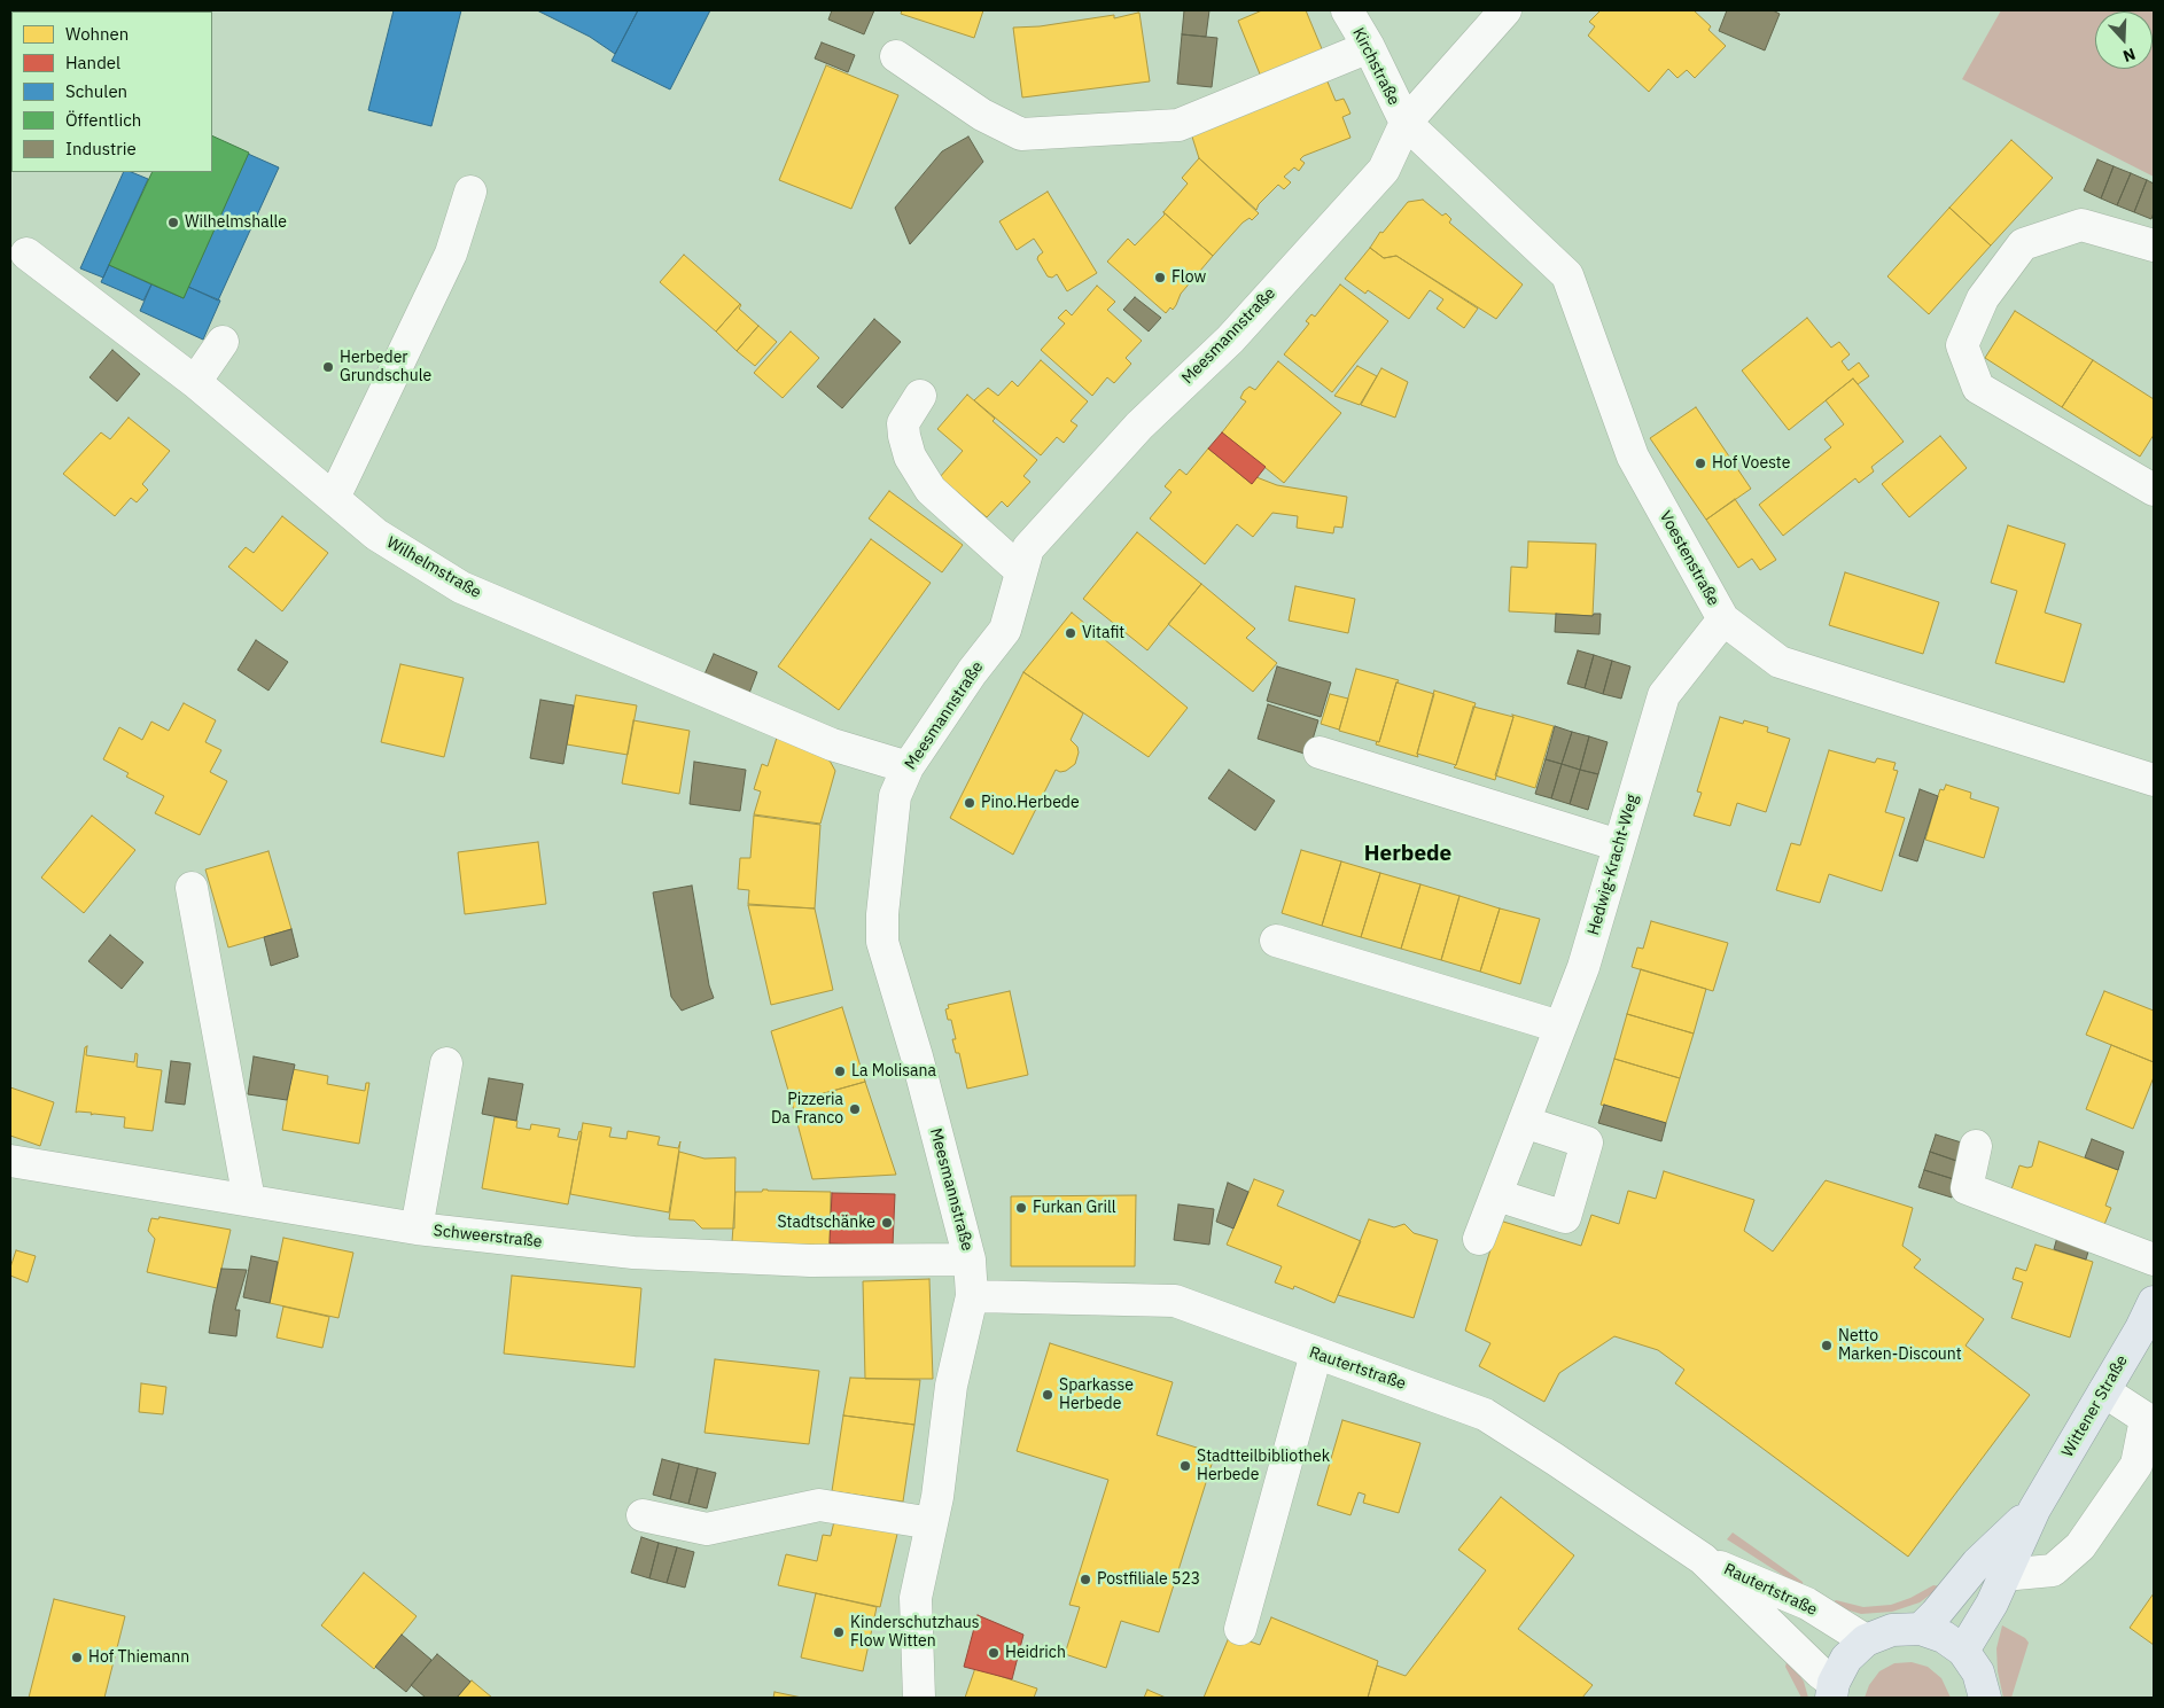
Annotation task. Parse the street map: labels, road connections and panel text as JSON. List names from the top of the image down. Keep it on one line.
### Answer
{"streets":{"main road":["Wittener Straße"],"street":["Kirchstraße","Meesmannstraße","Voestenstraße","Wilhelmstraße","Hedwig-Kracht-Weg","Schweerstraße","Rautertstraße"]},"crossings":[["Kirchstraße","Meesmannstraße"],["Kirchstraße","Voestenstraße"],["Meesmannstraße","Voestenstraße"],["Meesmannstraße","Wilhelmstraße"],["Meesmannstraße","Schweerstraße"],["Meesmannstraße","Rautertstraße"],["Voestenstraße","Hedwig-Kracht-Weg"]],"districts":["Herbede"],"places":["Wilhelmshalle","Flow","Herbeder Grundschule","Hof Voeste","Vitafit","Pino.Herbede","La Molisana","Pizzeria Da Franco","Furkan Grill","Stadtschänke","Netto Marken-Discount","Sparkasse Herbede","Stadtteilbibliothek Herbede","Postfiliale 523","Kinderschutzhaus Flow Witten","Heidrich","Hof Thiemann"],"legend":["Wohnen","Handel","Schulen","Öffentlich","Industrie"],"north":"bottom"}
